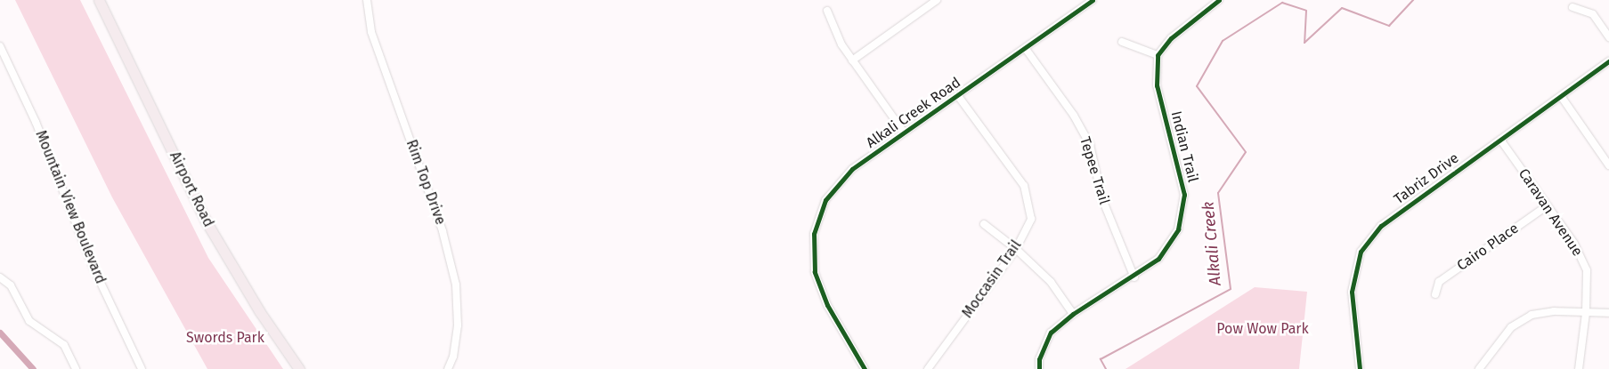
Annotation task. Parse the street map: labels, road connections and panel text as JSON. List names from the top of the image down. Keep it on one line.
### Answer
{"streets":{"highway":["Airport Road"],"street":["Alkali Creek Road","Indian Trail","Tepee Trail","Tabriz Drive","Rim Top Drive","Mountain View Boulevard","Caravan Avenue","Cairo Place","Moccasin Trail"]},"crossings":[["Alkali Creek Road","Tepee Trail"],["Alkali Creek Road","Moccasin Trail"],["Indian Trail","Tepee Trail"],["Tabriz Drive","Caravan Avenue"],["Caravan Avenue","Cairo Place"]],"water":["Alkali Creek"],"parks":["Pow Wow Park","Swords Park"]}
